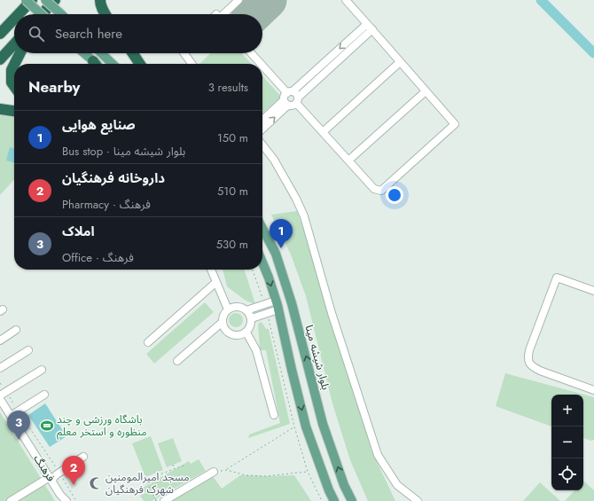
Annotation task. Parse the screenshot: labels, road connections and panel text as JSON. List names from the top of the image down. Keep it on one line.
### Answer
{"streets":{"main road":["بلوار شیشه مینا"],"street":["فرهنگ"]},"places":{"sports":["باشگاه ورزشی و چند منظوره و استخر معلم"],"mosque":["مسجد امیرالمومنین شهرک فرهنگیان"]},"page":{"search":"Search here","heading":["Nearby","3 results"],"list":[{"mark":"1","name":"صنایع هوایی","note":"Bus stop · بلوار شیشه مینا","value":"150 m"},{"mark":"2","name":"داروخانه فرهنگیان","note":"Pharmacy · فرهنگ","value":"510 m"},{"mark":"3","name":"املاک","note":"Office · فرهنگ","value":"530 m"}],"pins":["1","3","2"],"map_buttons":["+","−"]}}
